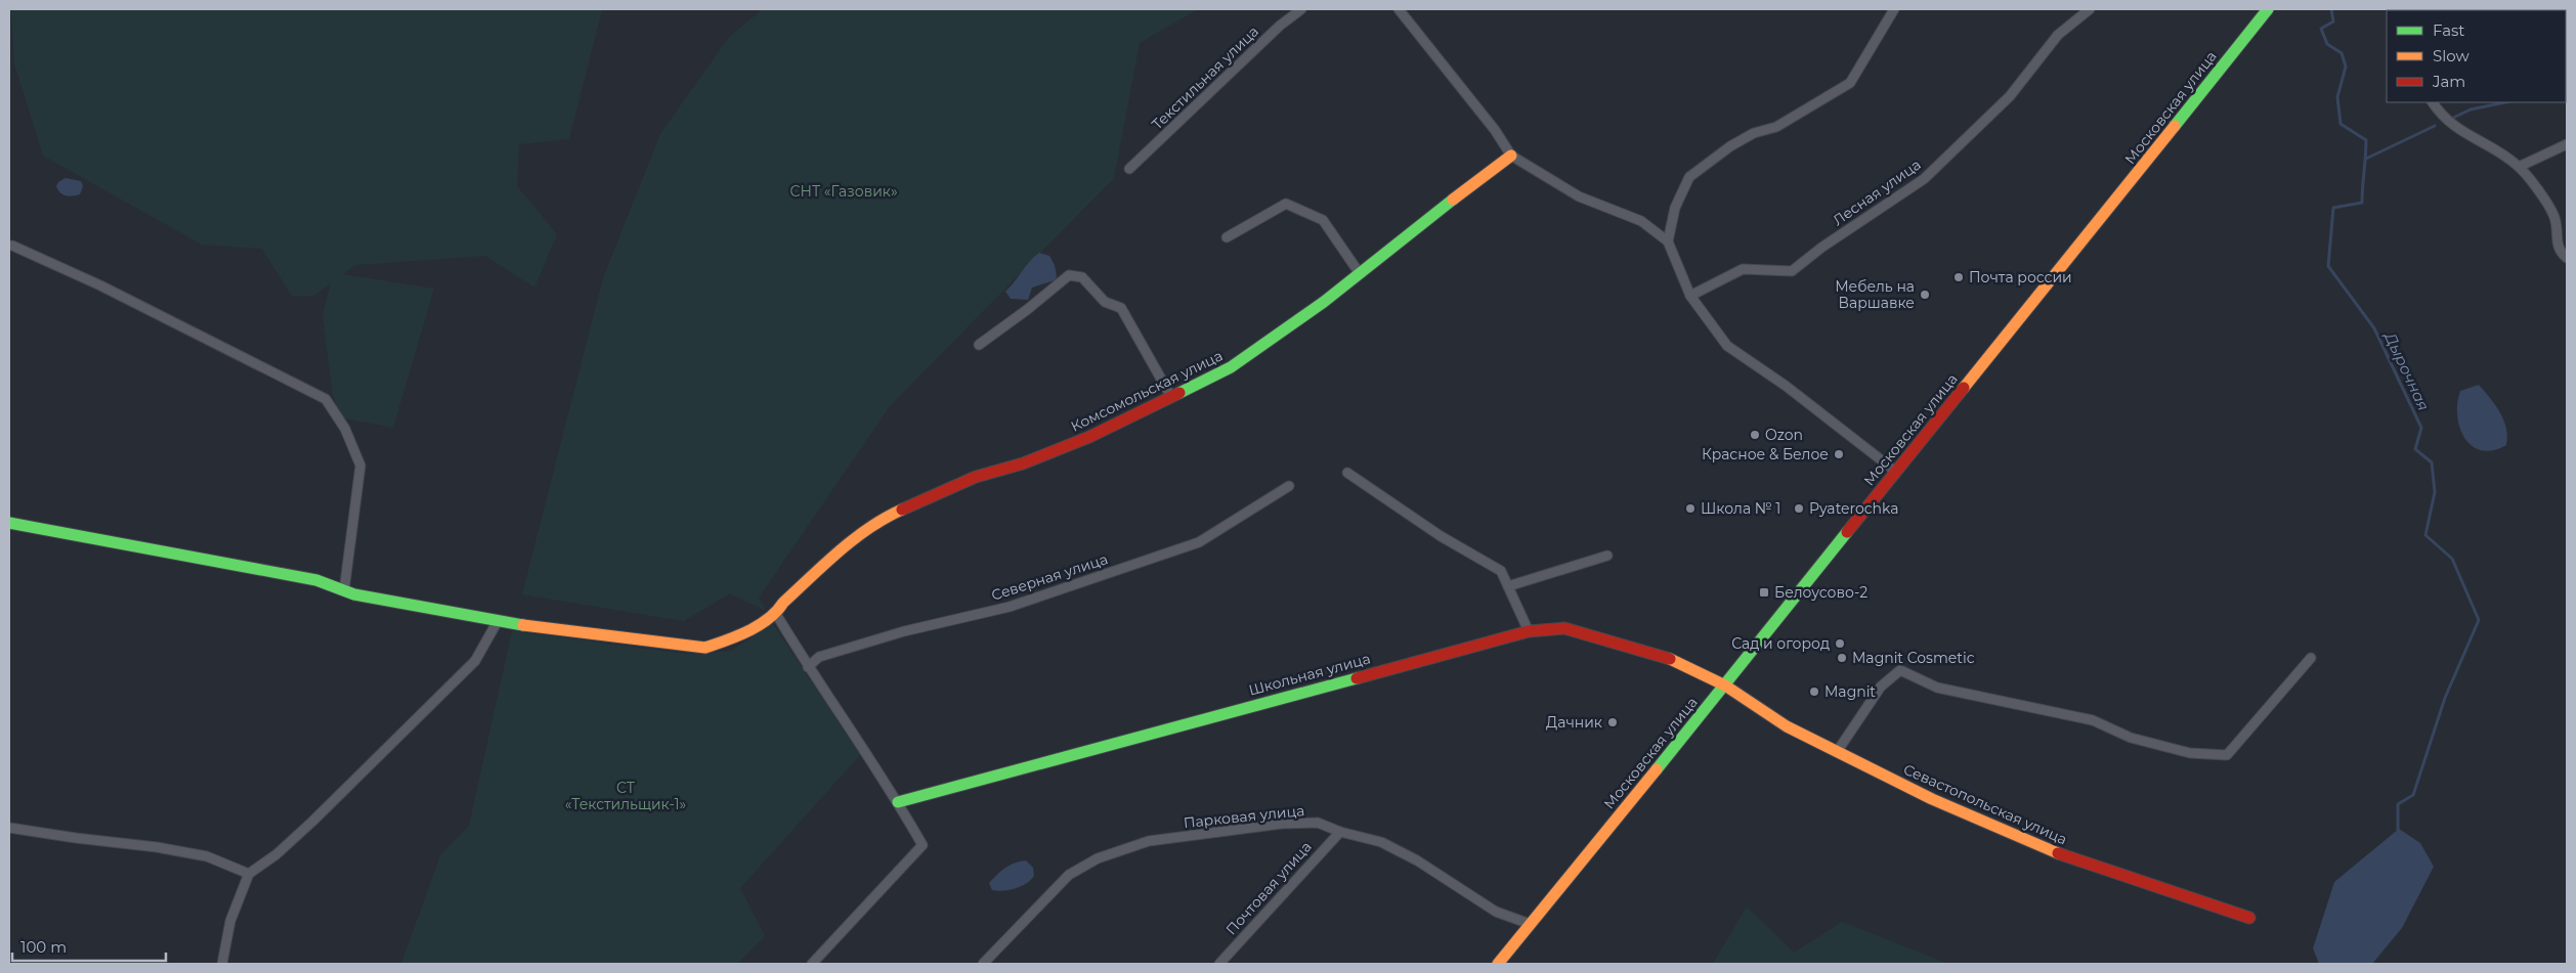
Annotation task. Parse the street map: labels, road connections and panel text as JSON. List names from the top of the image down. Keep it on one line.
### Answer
{"streets":{"main road":["Московская улица","Комсомольская улица","Школьная улица","Севастопольская улица"],"street":["Текстильная улица","Лесная улица","Северная улица","Парковая улица","Почтовая улица"]},"crossings":[["Московская улица","Школьная улица"],["Московская улица","Севастопольская улица"],["Московская улица","Парковая улица"],["Школьная улица","Севастопольская улица"],["Парковая улица","Почтовая улица"]],"water":["Дырочная"],"parks":["СНТ «Газовик»","СТ «Текстильщик-1»"],"places":{"other":["Почта россии","Мебель на Варшавке","Ozon","Красное & Белое","Школа № 1","Pyaterochka","Сад и огород","Magnit Cosmetic","Magnit","Дачник"],"transit":["Белоусово-2"]},"legend":["Fast","Slow","Jam"],"scale_bar":"100 m"}
